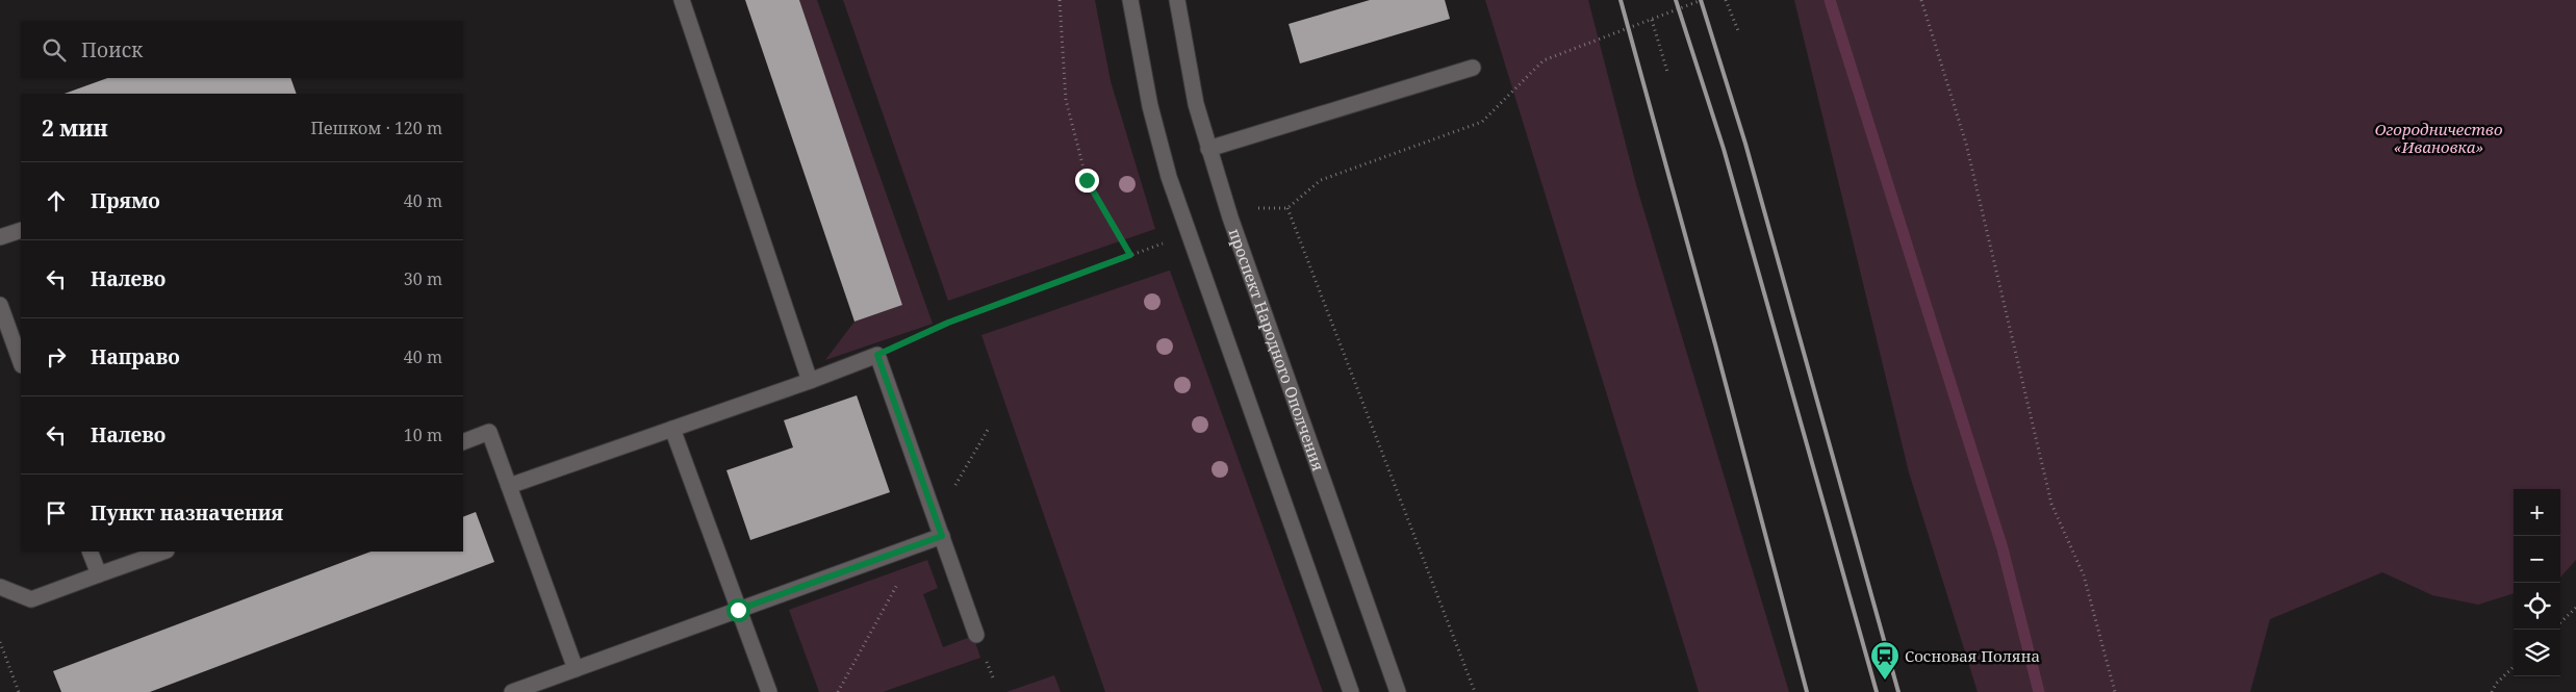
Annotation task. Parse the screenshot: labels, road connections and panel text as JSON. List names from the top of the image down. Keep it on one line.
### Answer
{"streets":{"street":["проспект Народного Ополчения"]},"parks":["Огородничество «Ивановка»"],"places":{"station":["Сосновая Поляна"]},"page":{"search":"Поиск","heading":["2 мин","Пешком · 120 m"],"list":[["Прямо","40 m"],["Налево","30 m"],["Направо","40 m"],["Налево","10 m"],"Пункт назначения"],"map_buttons":["+","−"]}}
